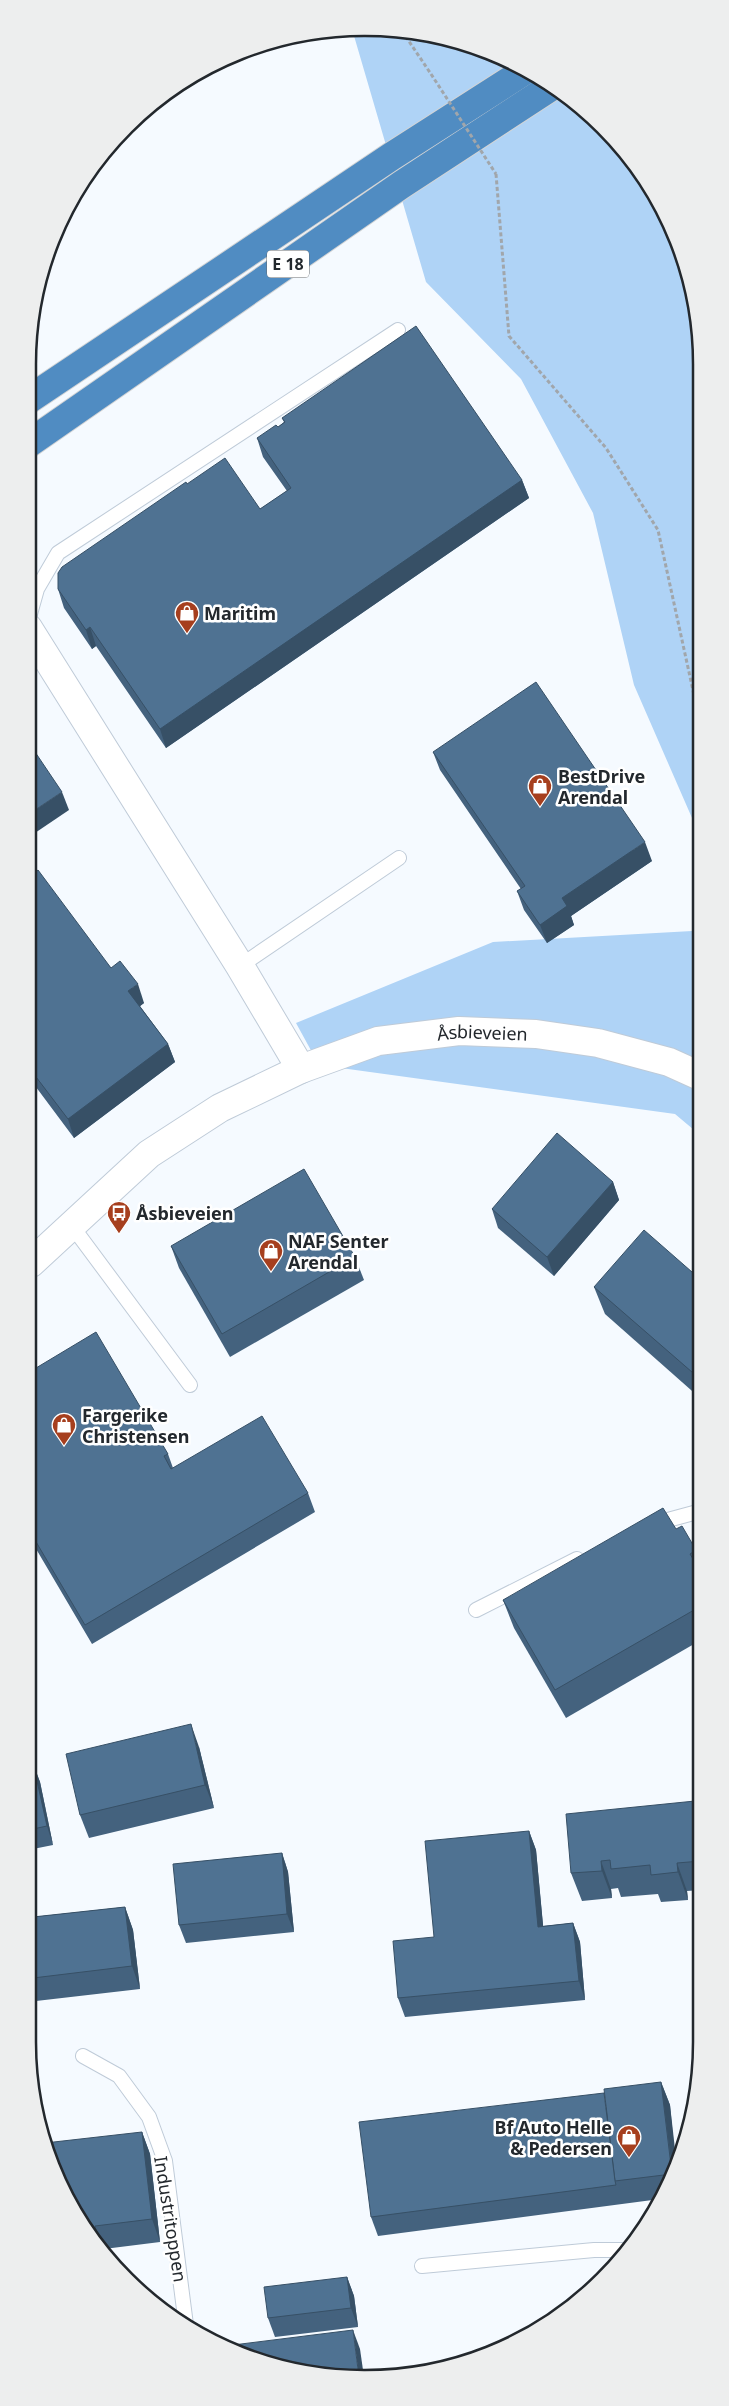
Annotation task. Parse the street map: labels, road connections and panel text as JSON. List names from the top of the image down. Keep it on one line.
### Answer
{"streets":{"highway":["E 18"],"street":["Åsbieveien"],"lane":["Industritoppen"]},"places":{"shop":["Maritim","BestDrive Arendal","NAF Senter Arendal","Fargerike Christensen","Bf Auto Helle & Pedersen"],"bus stop":["Åsbieveien"]}}
